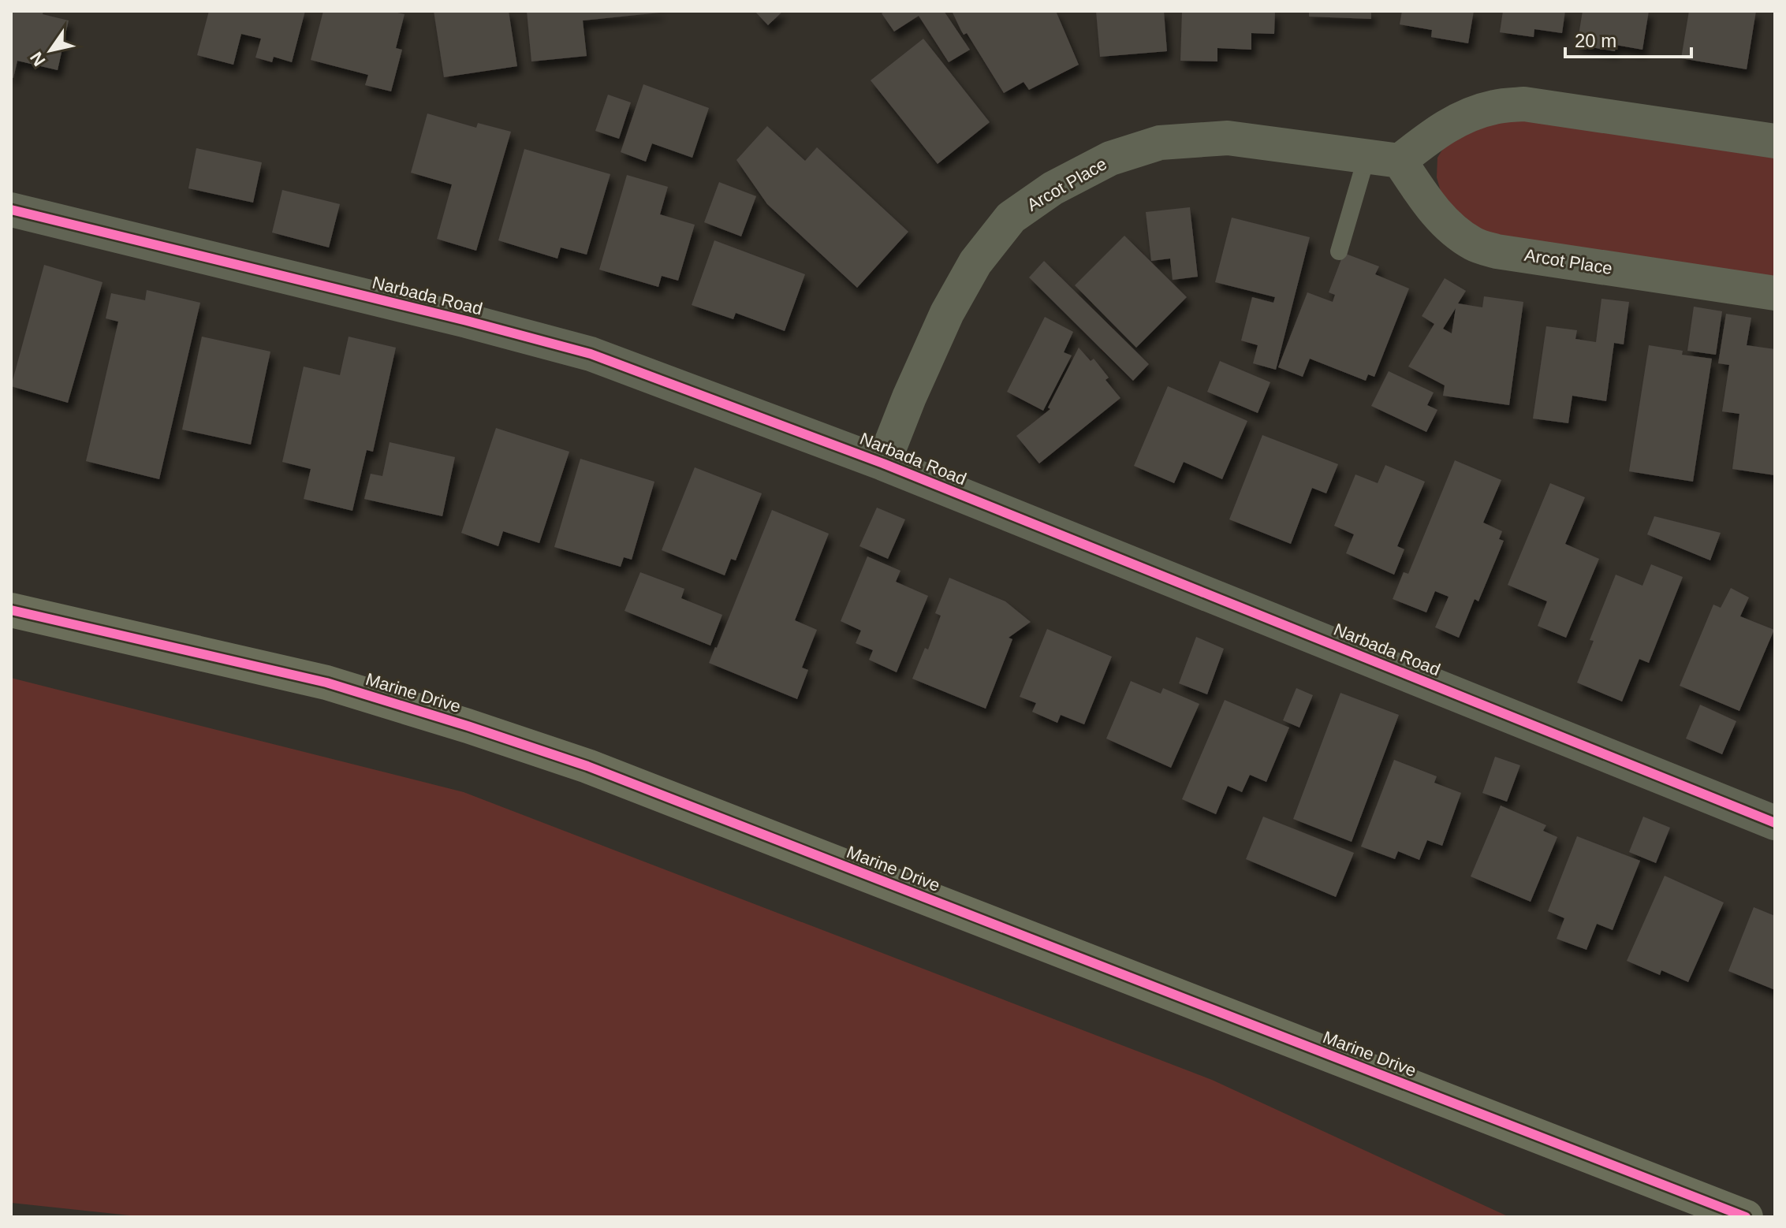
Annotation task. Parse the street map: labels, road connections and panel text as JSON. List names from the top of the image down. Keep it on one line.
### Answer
{"streets":{"street":["Arcot Place","Narbada Road","Marine Drive"]},"crossings":[["Arcot Place","Narbada Road"]],"scale_bar":"20 m","north":"bottom left"}
